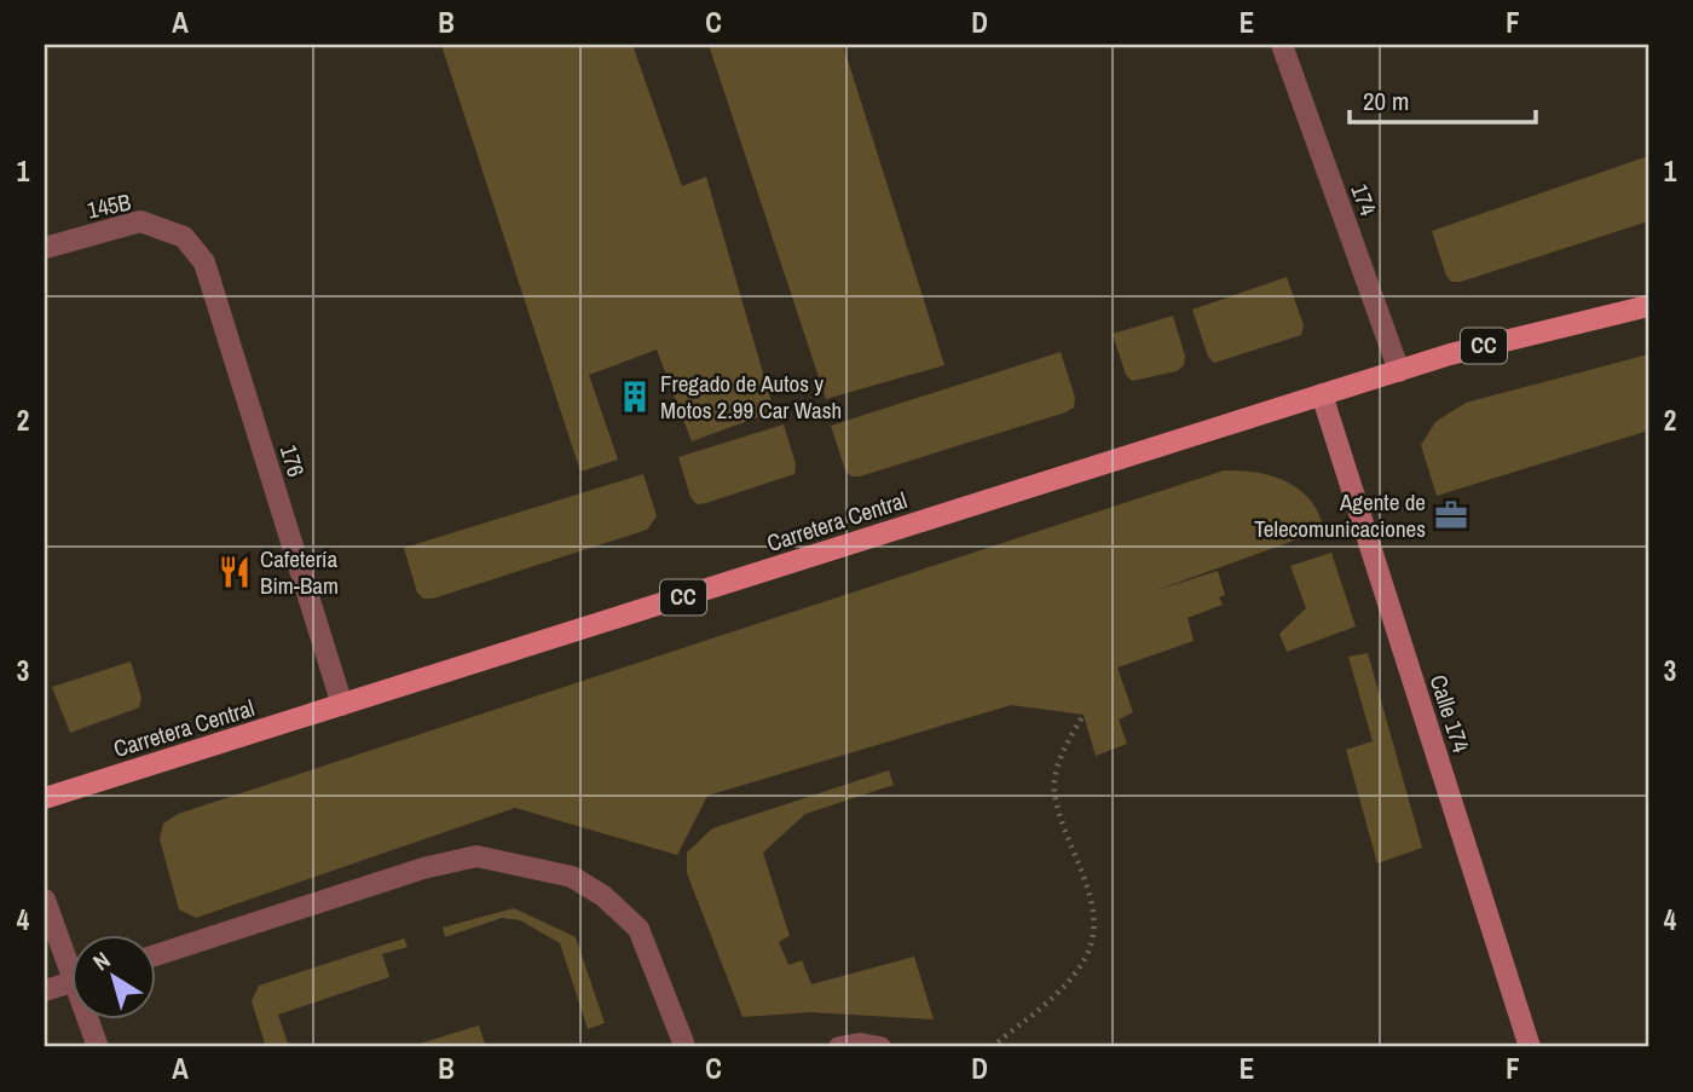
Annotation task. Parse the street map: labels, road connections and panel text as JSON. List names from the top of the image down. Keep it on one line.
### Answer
{"streets":{"main road":["CC","Carretera Central"],"street":["174","145B","176","Calle 174"]},"crossings":[["174","Carretera Central"],["145B","176"],["176","Carretera Central"],["Carretera Central","Calle 174"]],"places":{"building":["Fregado de Autos y Motos 2.99 Car Wash"],"office":["Agente de Telecomunicaciones"],"restaurant":["Cafetería Bim-Bam"]},"scale_bar":"20 m","north":"top left","grid":{"columns":["A","B","C","D","E","F"],"rows":["1","2","3","4"]}}
